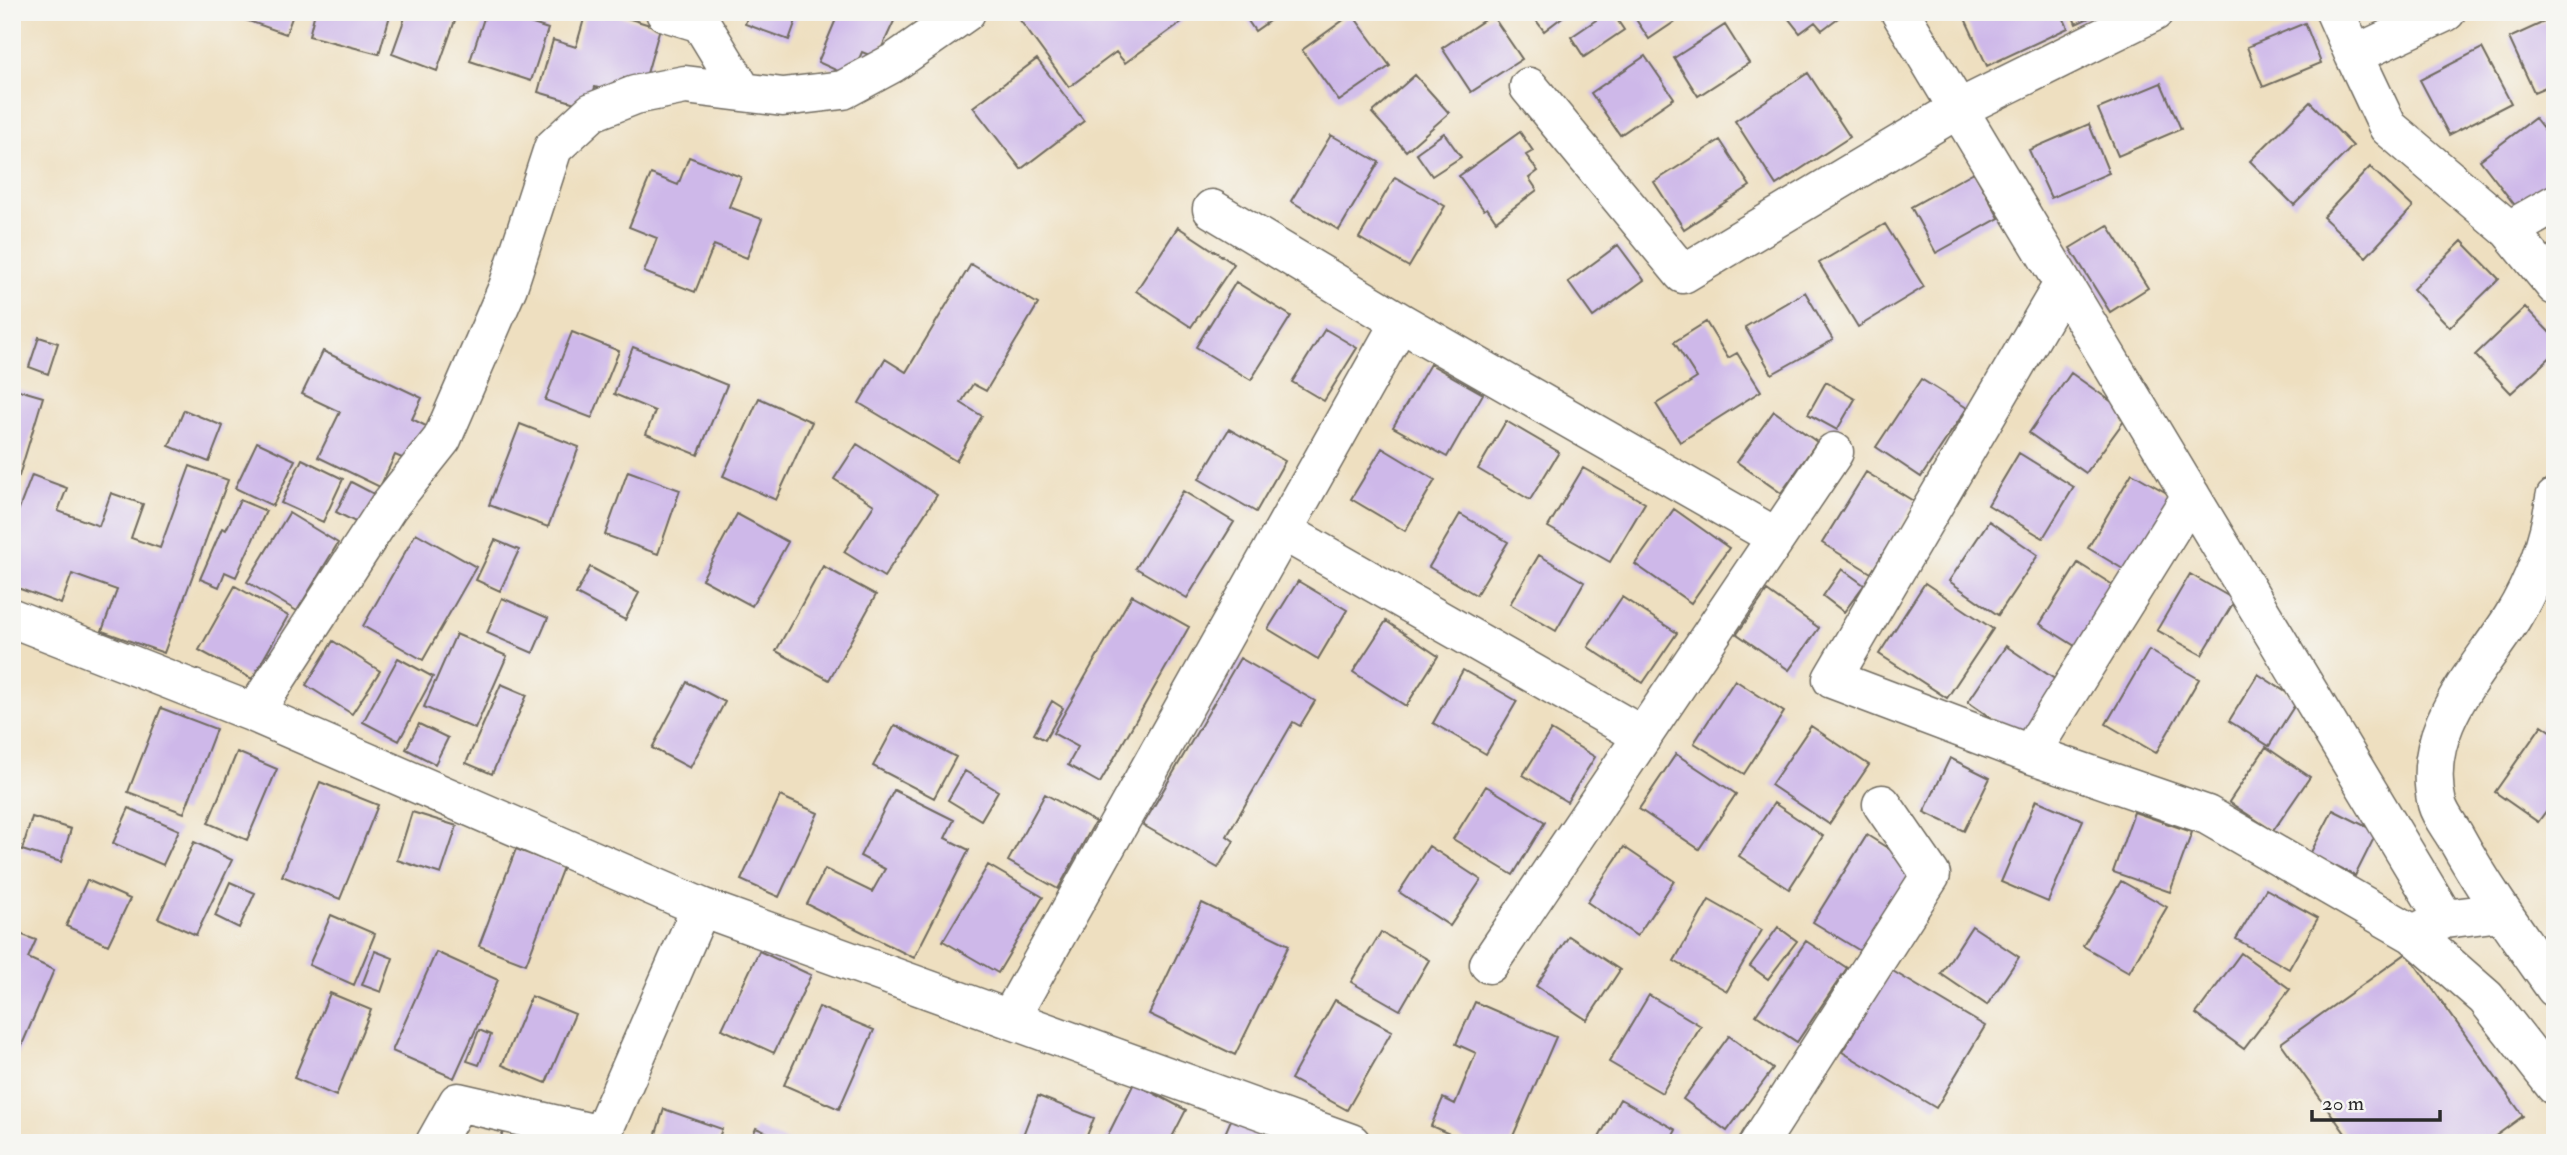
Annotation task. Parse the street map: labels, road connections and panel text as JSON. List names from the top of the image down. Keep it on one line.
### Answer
{"scale_bar":"20 m"}
